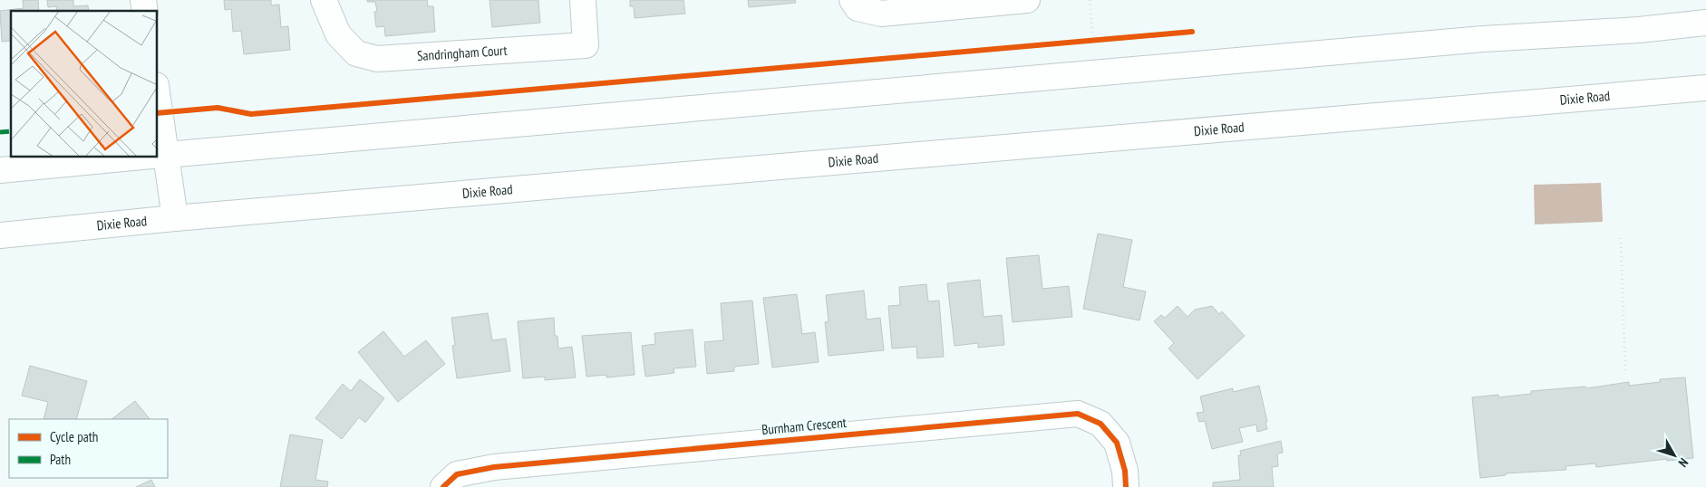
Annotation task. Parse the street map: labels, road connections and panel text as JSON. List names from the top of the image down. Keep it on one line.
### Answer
{"streets":{"main road":["Sandringham Court","Dixie Road","Burnham Crescent"]},"legend":["Cycle path","Path"],"north":"bottom right"}
